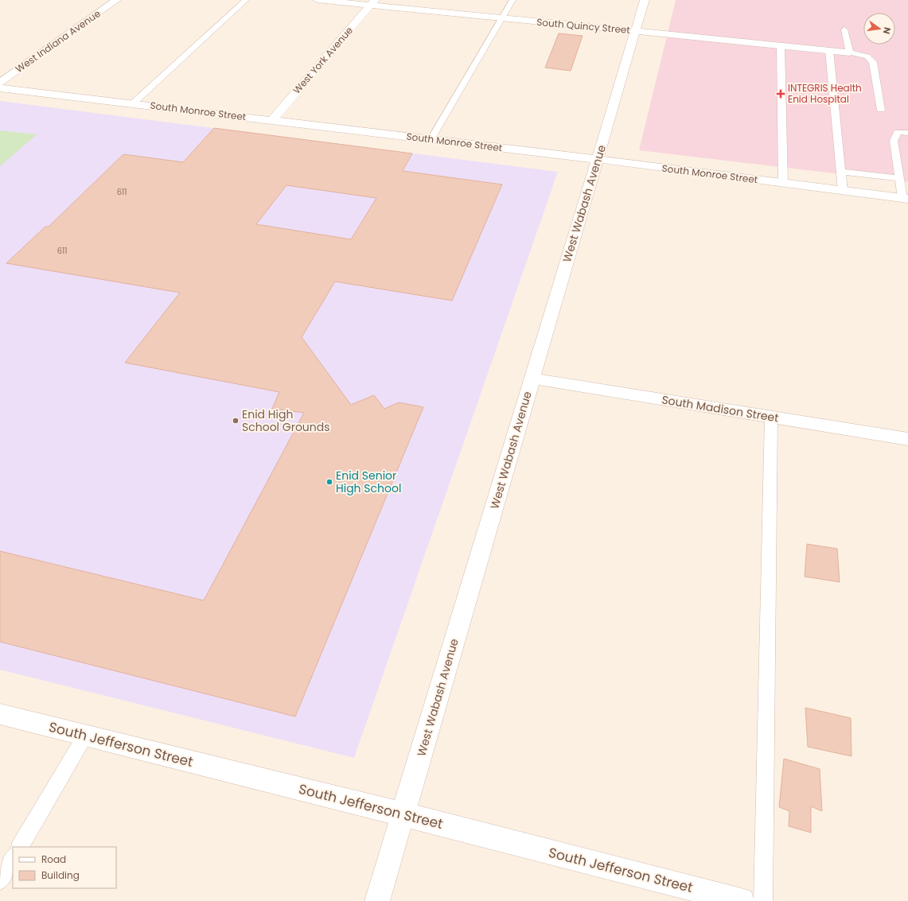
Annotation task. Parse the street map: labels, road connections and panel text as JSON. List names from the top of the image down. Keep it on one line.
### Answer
{"streets":{"street":["South Quincy Street","West Indiana Avenue","West York Avenue","South Monroe Street","West Wabash Avenue","South Madison Street","South Jefferson Street"]},"crossings":[["South Quincy Street","West York Avenue"],["South Quincy Street","West Wabash Avenue"],["West York Avenue","South Monroe Street"],["South Monroe Street","West Wabash Avenue"],["West Wabash Avenue","South Madison Street"],["West Wabash Avenue","South Jefferson Street"]],"places":{"health":["INTEGRIS Health Enid Hospital"],"other":["Enid High School Grounds","Enid Senior High School"]},"house_numbers":["611","611"],"legend":["Road","Building"],"north":"right"}
